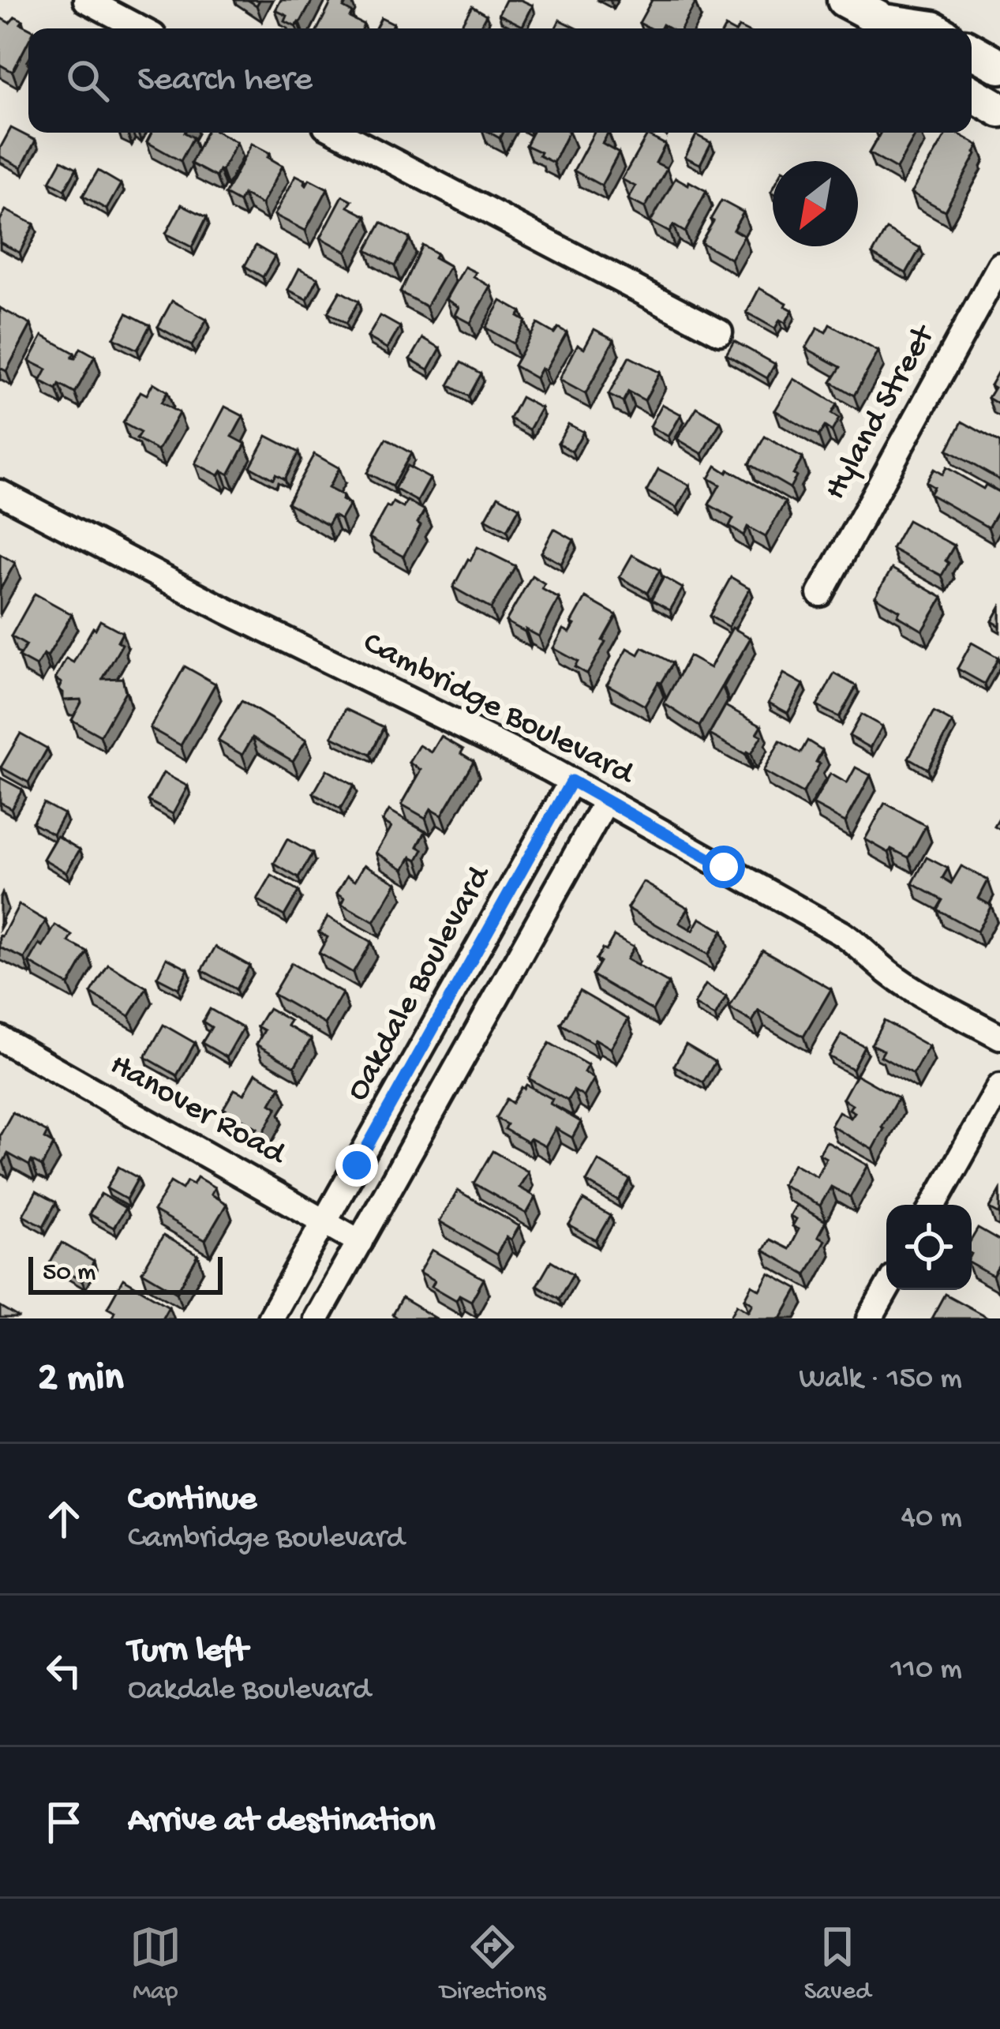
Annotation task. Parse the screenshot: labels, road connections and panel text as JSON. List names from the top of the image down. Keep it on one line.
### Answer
{"streets":{"street":["Hyland Street","Cambridge Boulevard","Oakdale Boulevard","Hanover Road"]},"crossings":[["Cambridge Boulevard","Oakdale Boulevard"],["Oakdale Boulevard","Hanover Road"]],"scale_bar":"50 m","north":"bottom left","page":{"search":"Search here","scale":"50 m","heading":["2 min","Walk · 150 m"],"list":[["Continue","Cambridge Boulevard","40 m"],["Turn left","Oakdale Boulevard","110 m"],"Arrive at destination"],"nav":["Map","Directions","Saved"]}}
